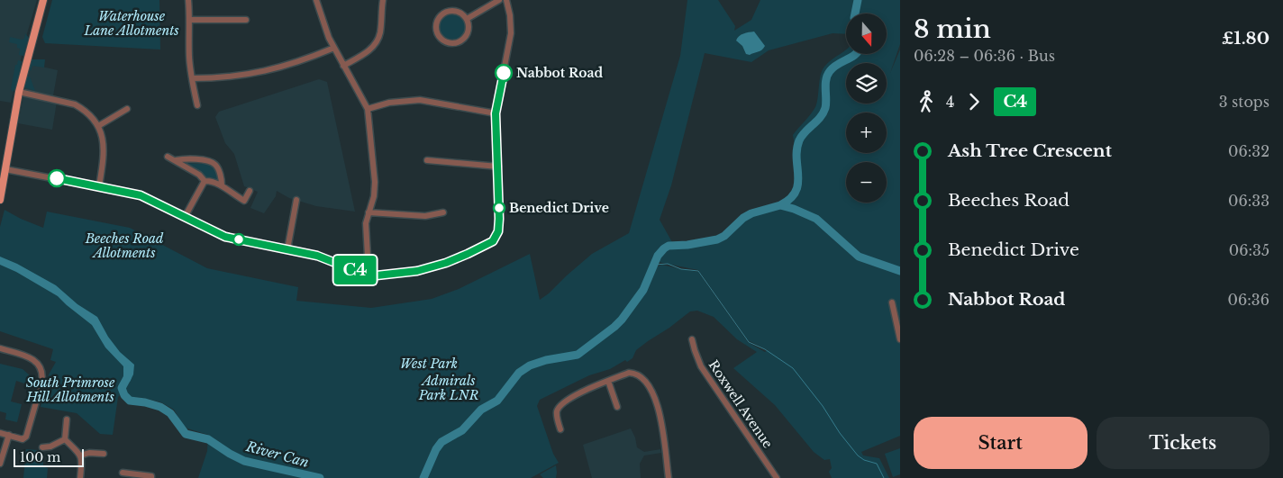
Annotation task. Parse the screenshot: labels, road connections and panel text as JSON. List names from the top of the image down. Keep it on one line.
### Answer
{"streets":{"street":["Roxwell Avenue"]},"water":["River Can"],"parks":["Waterhouse Lane Allotments","Beeches Road Allotments","West Park","Admirals Park LNR","South Primrose Hill Allotments"],"places":["Nabbot Road","Benedict Drive"],"lines":["bus line C4"],"scale_bar":"100 m","north":"bottom","page":{"on_map":"C4","heading":["8 min","06:28 – 06:36 · Bus","£1.80"],"map_buttons":["+","−"],"legs":["4","C4","3 stops"],"list":[{"name":"Ash Tree Crescent","value":"06:32"},{"name":"Beeches Road","value":"06:33"},{"name":"Benedict Drive","value":"06:35"},{"name":"Nabbot Road","value":"06:36"}],"buttons":["Start","Tickets"],"scale":"100 m"}}
